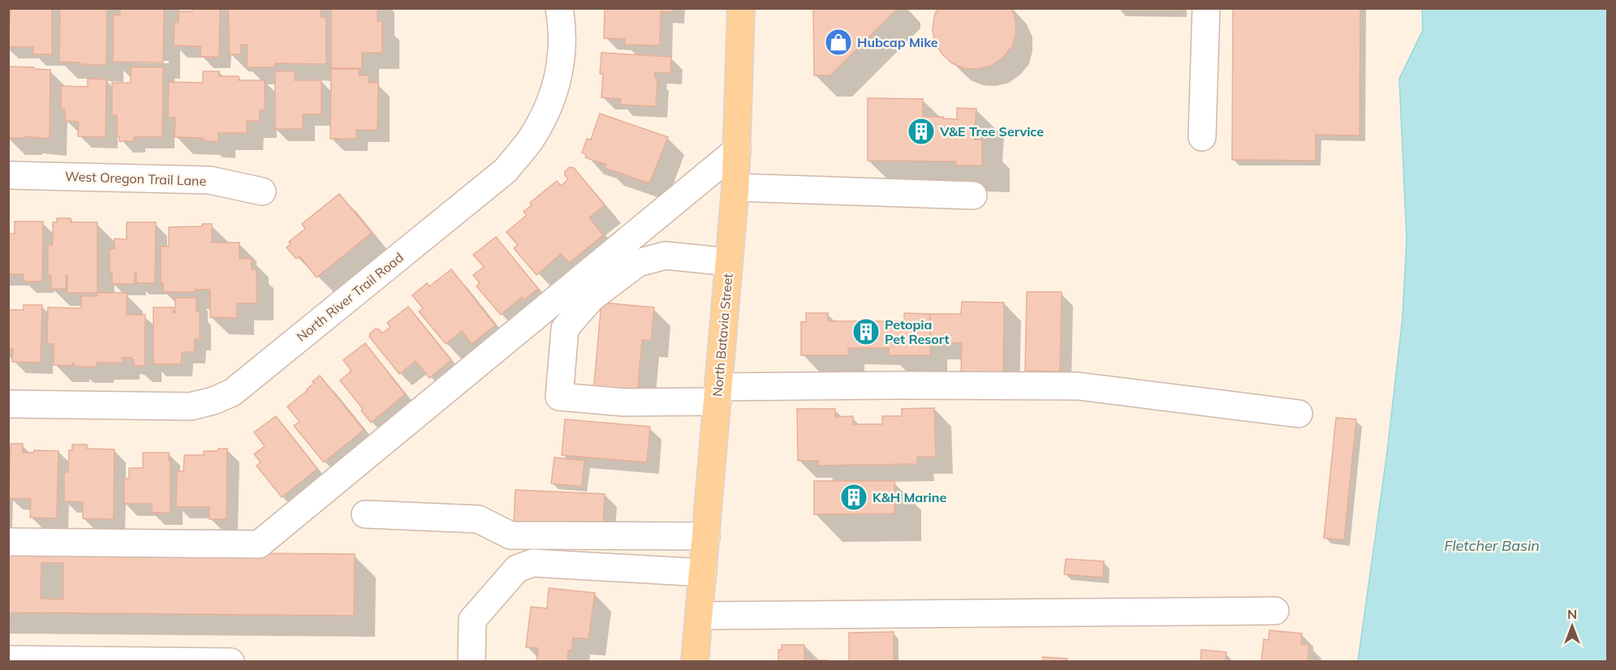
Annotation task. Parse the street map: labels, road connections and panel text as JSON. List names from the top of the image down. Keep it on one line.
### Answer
{"streets":{"main road":["North Batavia Street"],"street":["West Oregon Trail Lane","North River Trail Road"]},"water":["Fletcher Basin"],"places":{"shop":["Hubcap Mike"],"building":["V&E Tree Service","Petopia Pet Resort","K&H Marine"]},"north":"top"}
